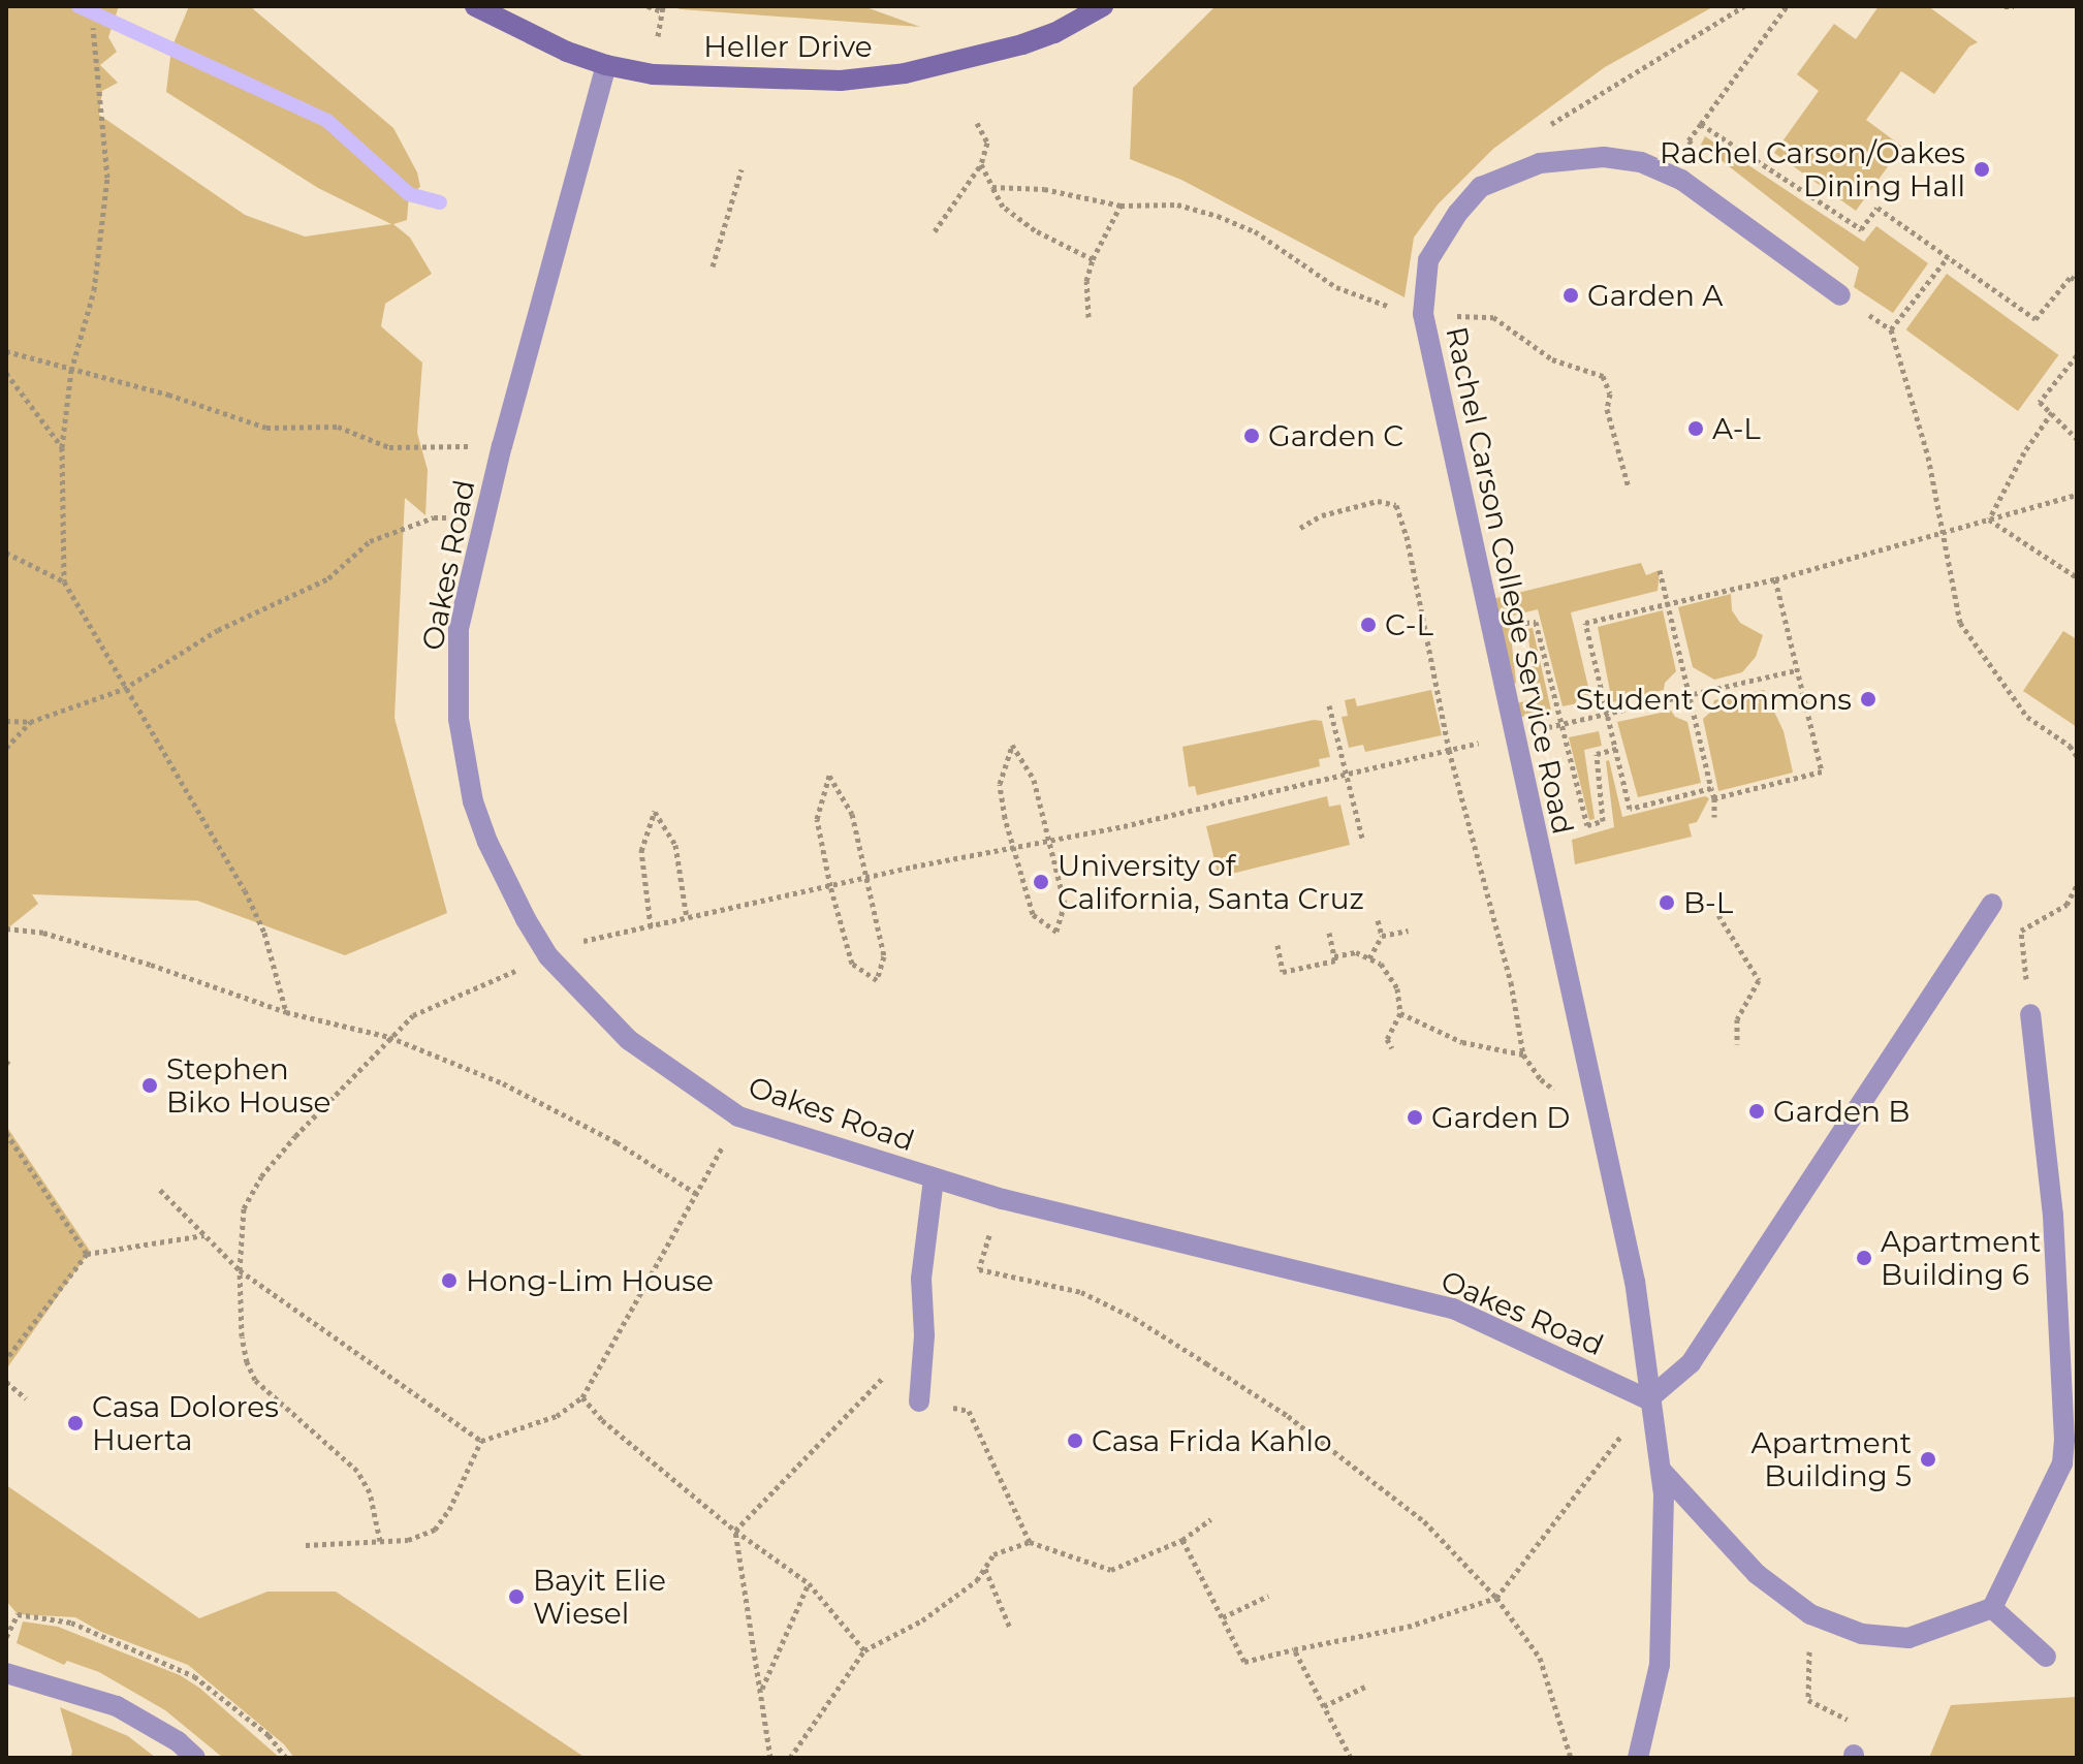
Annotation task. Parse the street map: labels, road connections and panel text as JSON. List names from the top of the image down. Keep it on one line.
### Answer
{"streets":{"main road":["Heller Drive"],"street":["Oakes Road","Rachel Carson College Service Road"]},"crossings":[["Heller Drive","Oakes Road"],["Oakes Road","Rachel Carson College Service Road"]],"places":["Rachel Carson/Oakes Dining Hall","Garden A","A-L","Garden C","C-L","Student Commons","University of California, Santa Cruz","B-L","Stephen Biko House","Garden B","Garden D","Apartment Building 6","Hong-Lim House","Casa Dolores Huerta","Casa Frida Kahlo","Apartment Building 5","Bayit Elie Wiesel"]}
